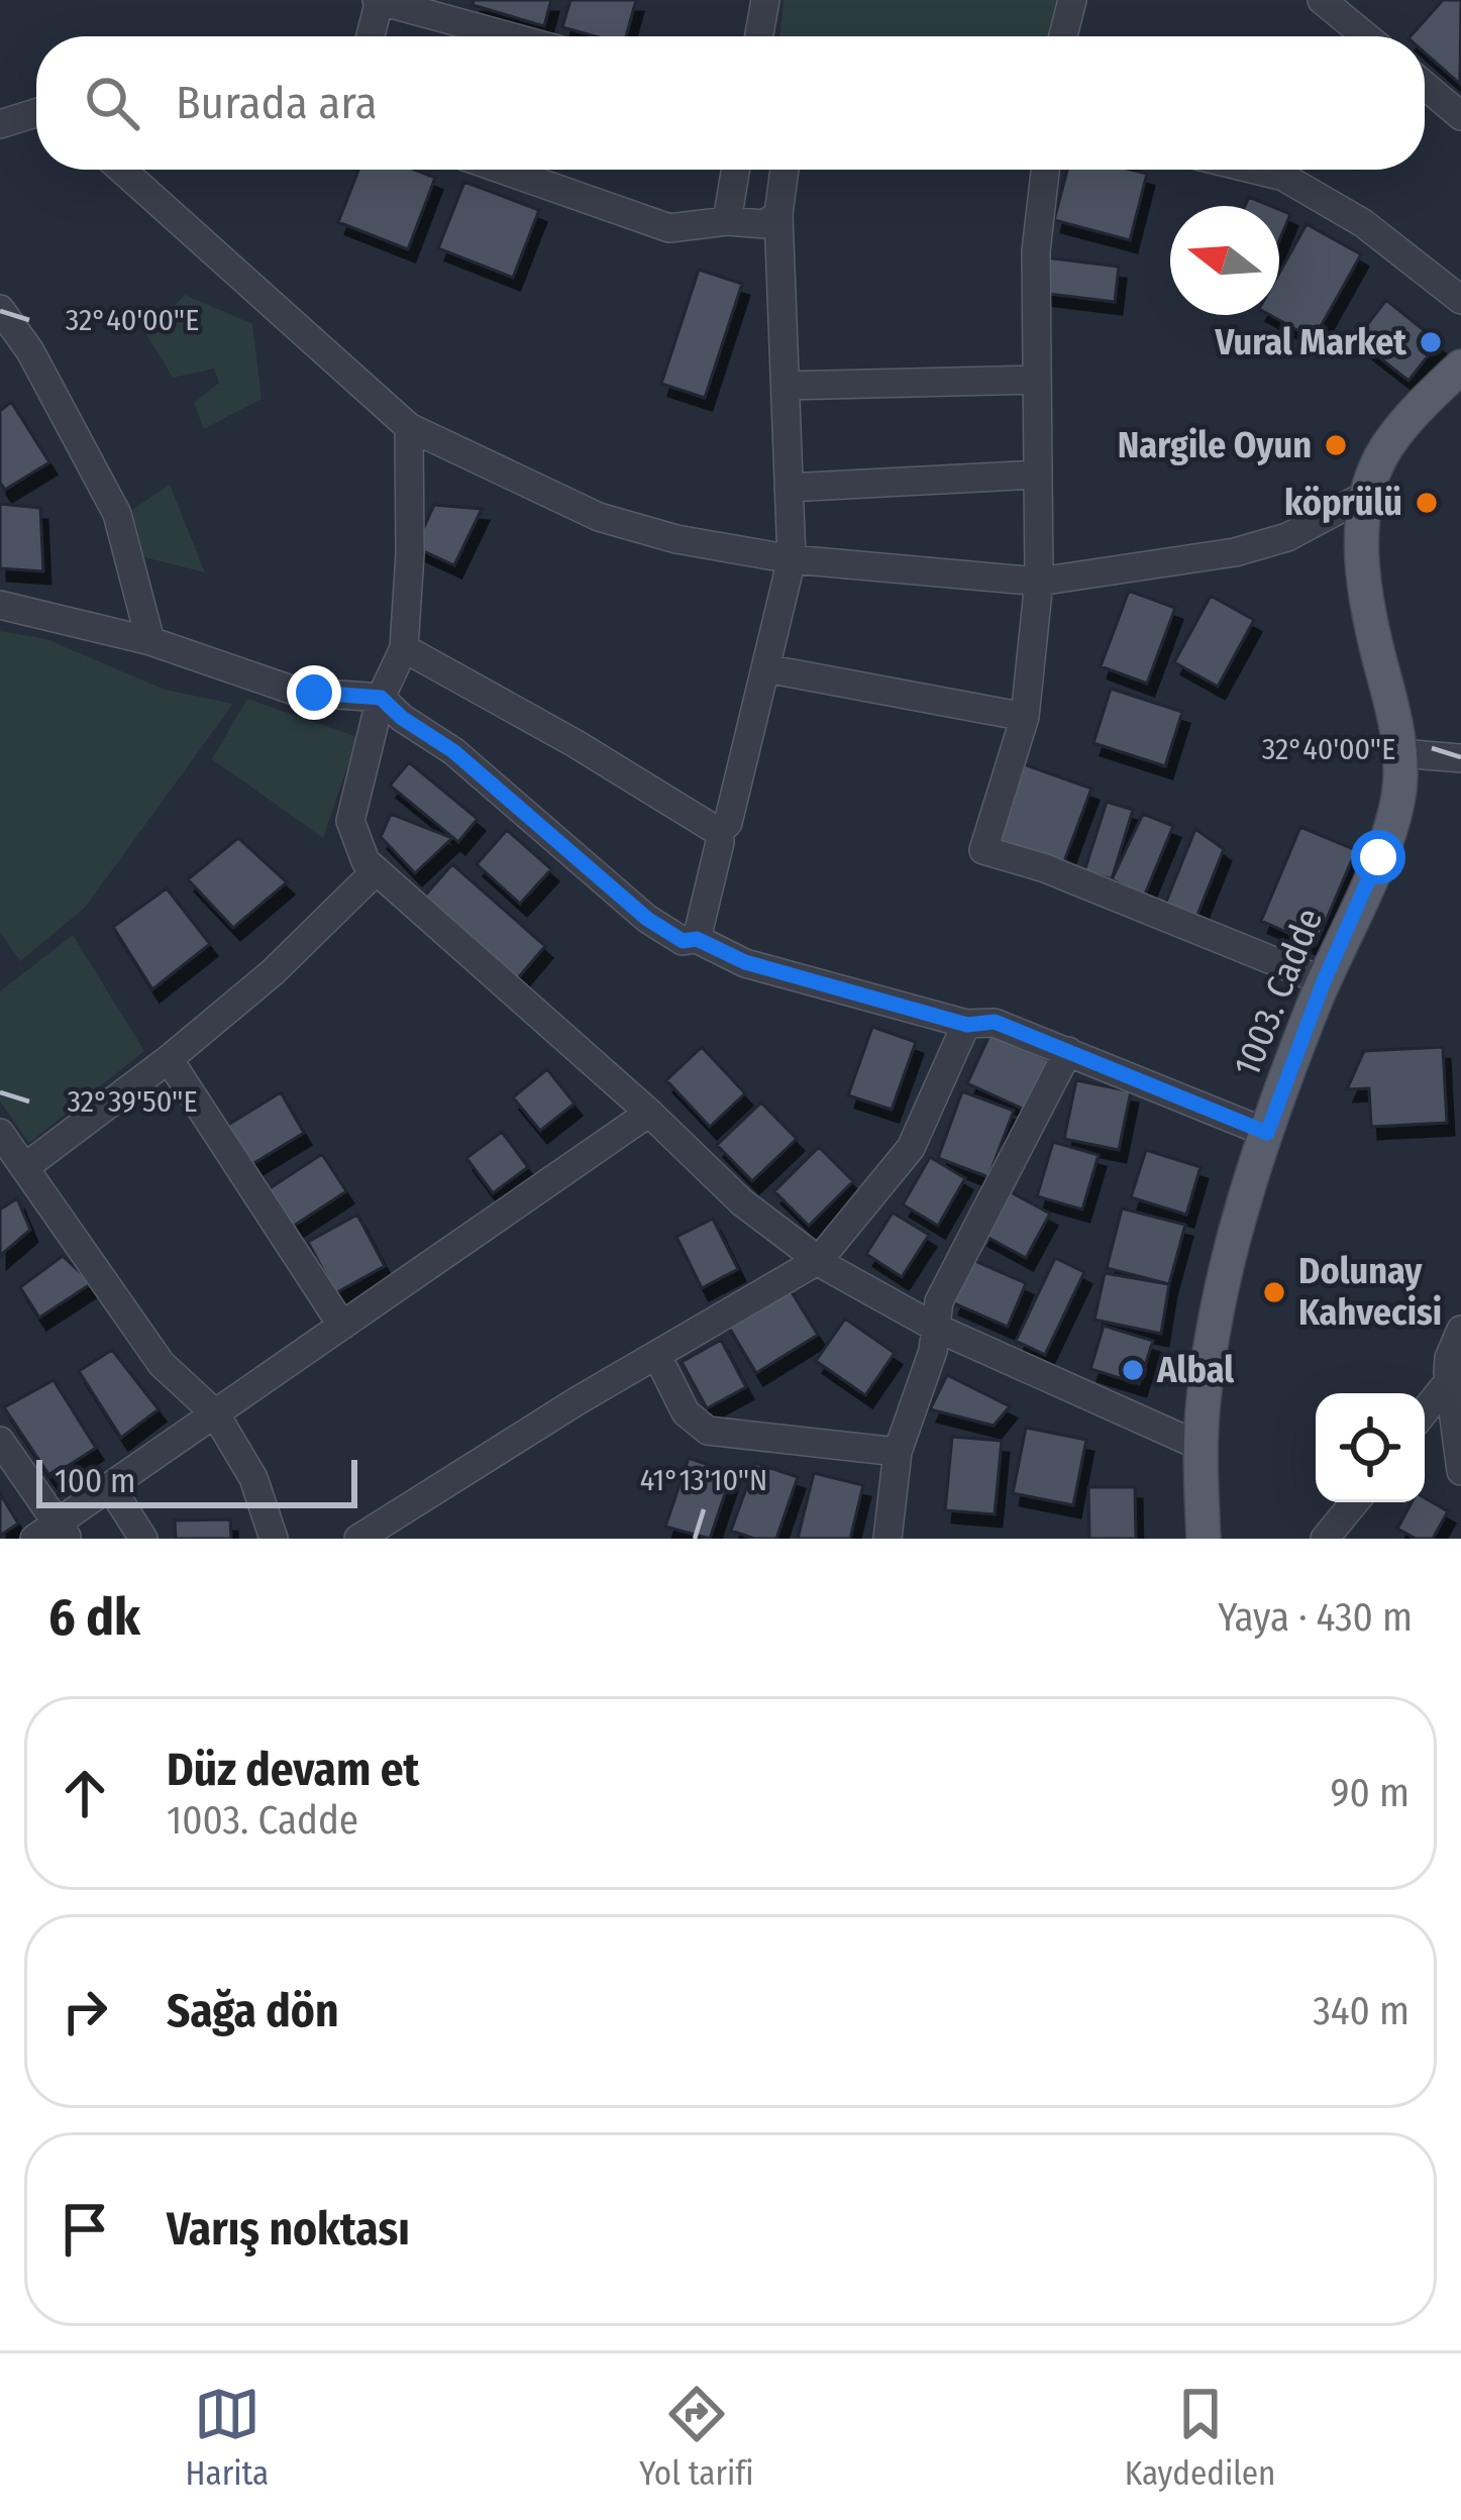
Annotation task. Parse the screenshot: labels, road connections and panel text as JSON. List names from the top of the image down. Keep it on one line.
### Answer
{"streets":{"main road":["1003. Cadde"]},"places":["Vural Market","Nargile Oyun","köprülü","Dolunay Kahvecisi","Albal"],"scale_bar":"100 m","north":"left","page":{"search":"Burada ara","scale":"100 m","heading":["6 dk","Yaya · 430 m"],"list":[["Düz devam et","1003. Cadde","90 m"],["Sağa dön","340 m"],"Varış noktası"],"nav":["Harita","Yol tarifi","Kaydedilen"]},"coordinates":["32°40'00\"E","32°39'50\"E","41°13'10\"N"]}
